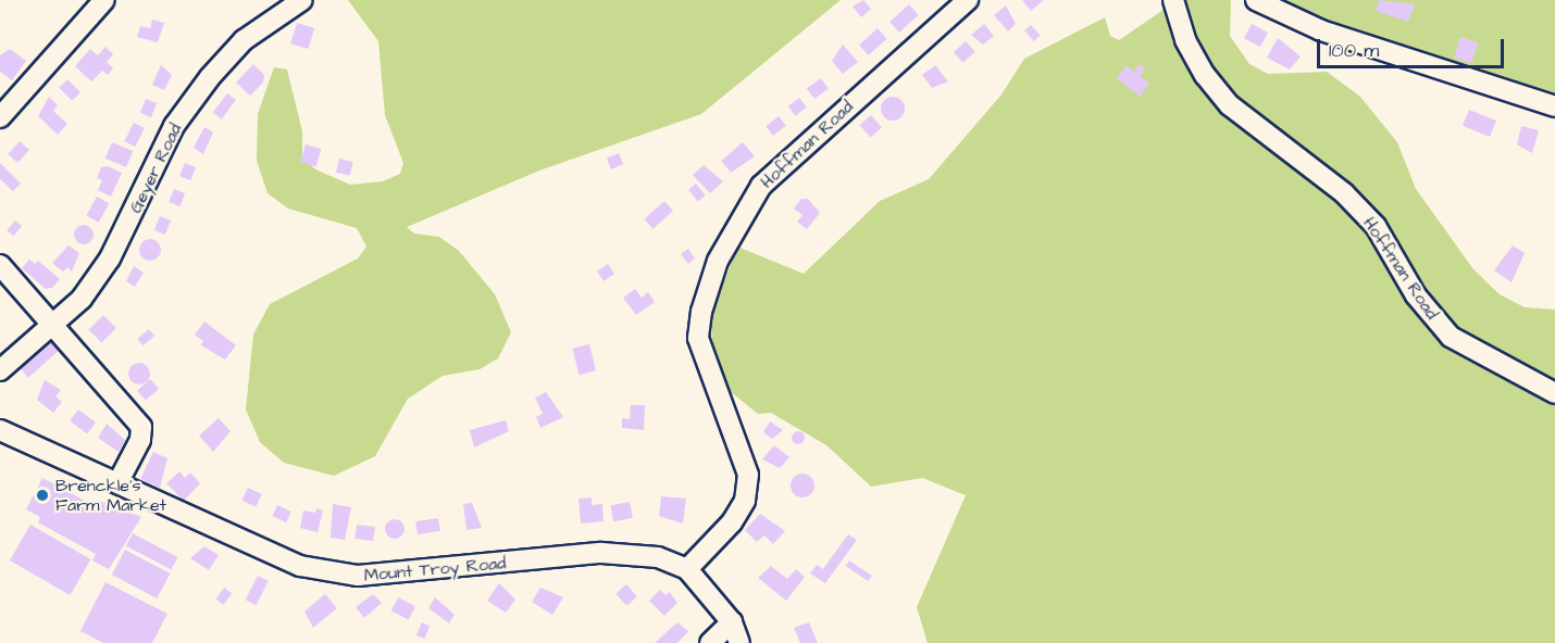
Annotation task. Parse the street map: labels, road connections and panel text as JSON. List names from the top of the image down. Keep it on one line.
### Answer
{"streets":{"street":["Hoffman Road","Geyer Road","Mount Troy Road"]},"crossings":[["Hoffman Road","Mount Troy Road"]],"places":["Brenckle's Farm Market"],"scale_bar":"100 m"}
